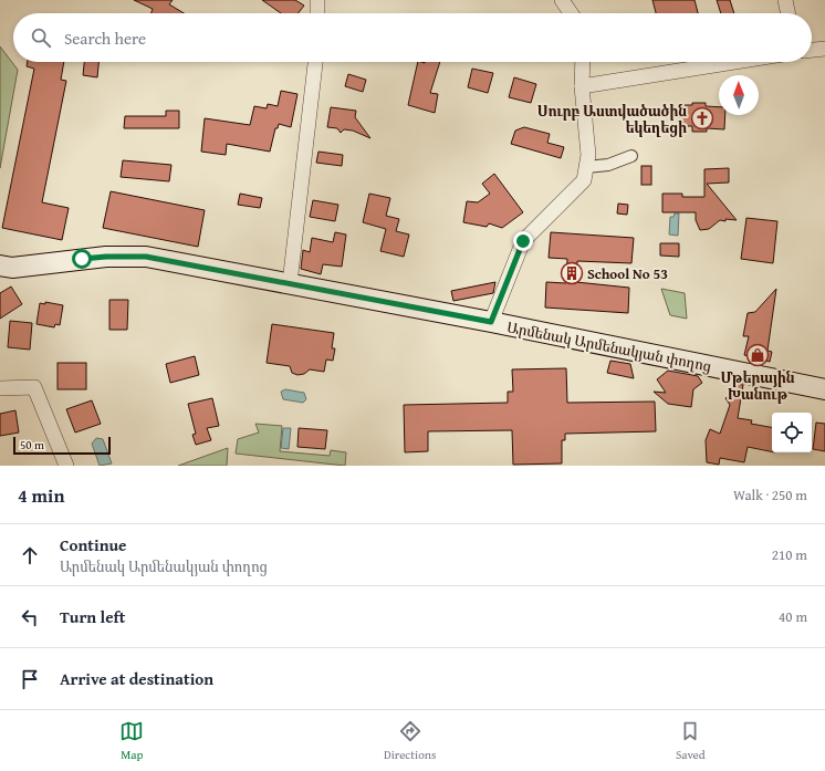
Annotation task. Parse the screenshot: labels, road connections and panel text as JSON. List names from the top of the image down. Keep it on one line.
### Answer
{"streets":{"main road":["Արմենակ Արմենակյան փողոց"]},"places":{"church":["Սուրբ Աստվածածին եկեղեցի"],"building":["School No 53"],"shop":["Մթերային Խանութ"]},"scale_bar":"50 m","north":"top","page":{"search":"Search here","scale":"50 m","heading":["4 min","Walk · 250 m"],"list":[["Continue","Արմենակ Արմենակյան փողոց","210 m"],["Turn left","40 m"],"Arrive at destination"],"nav":["Map","Directions","Saved"]}}
